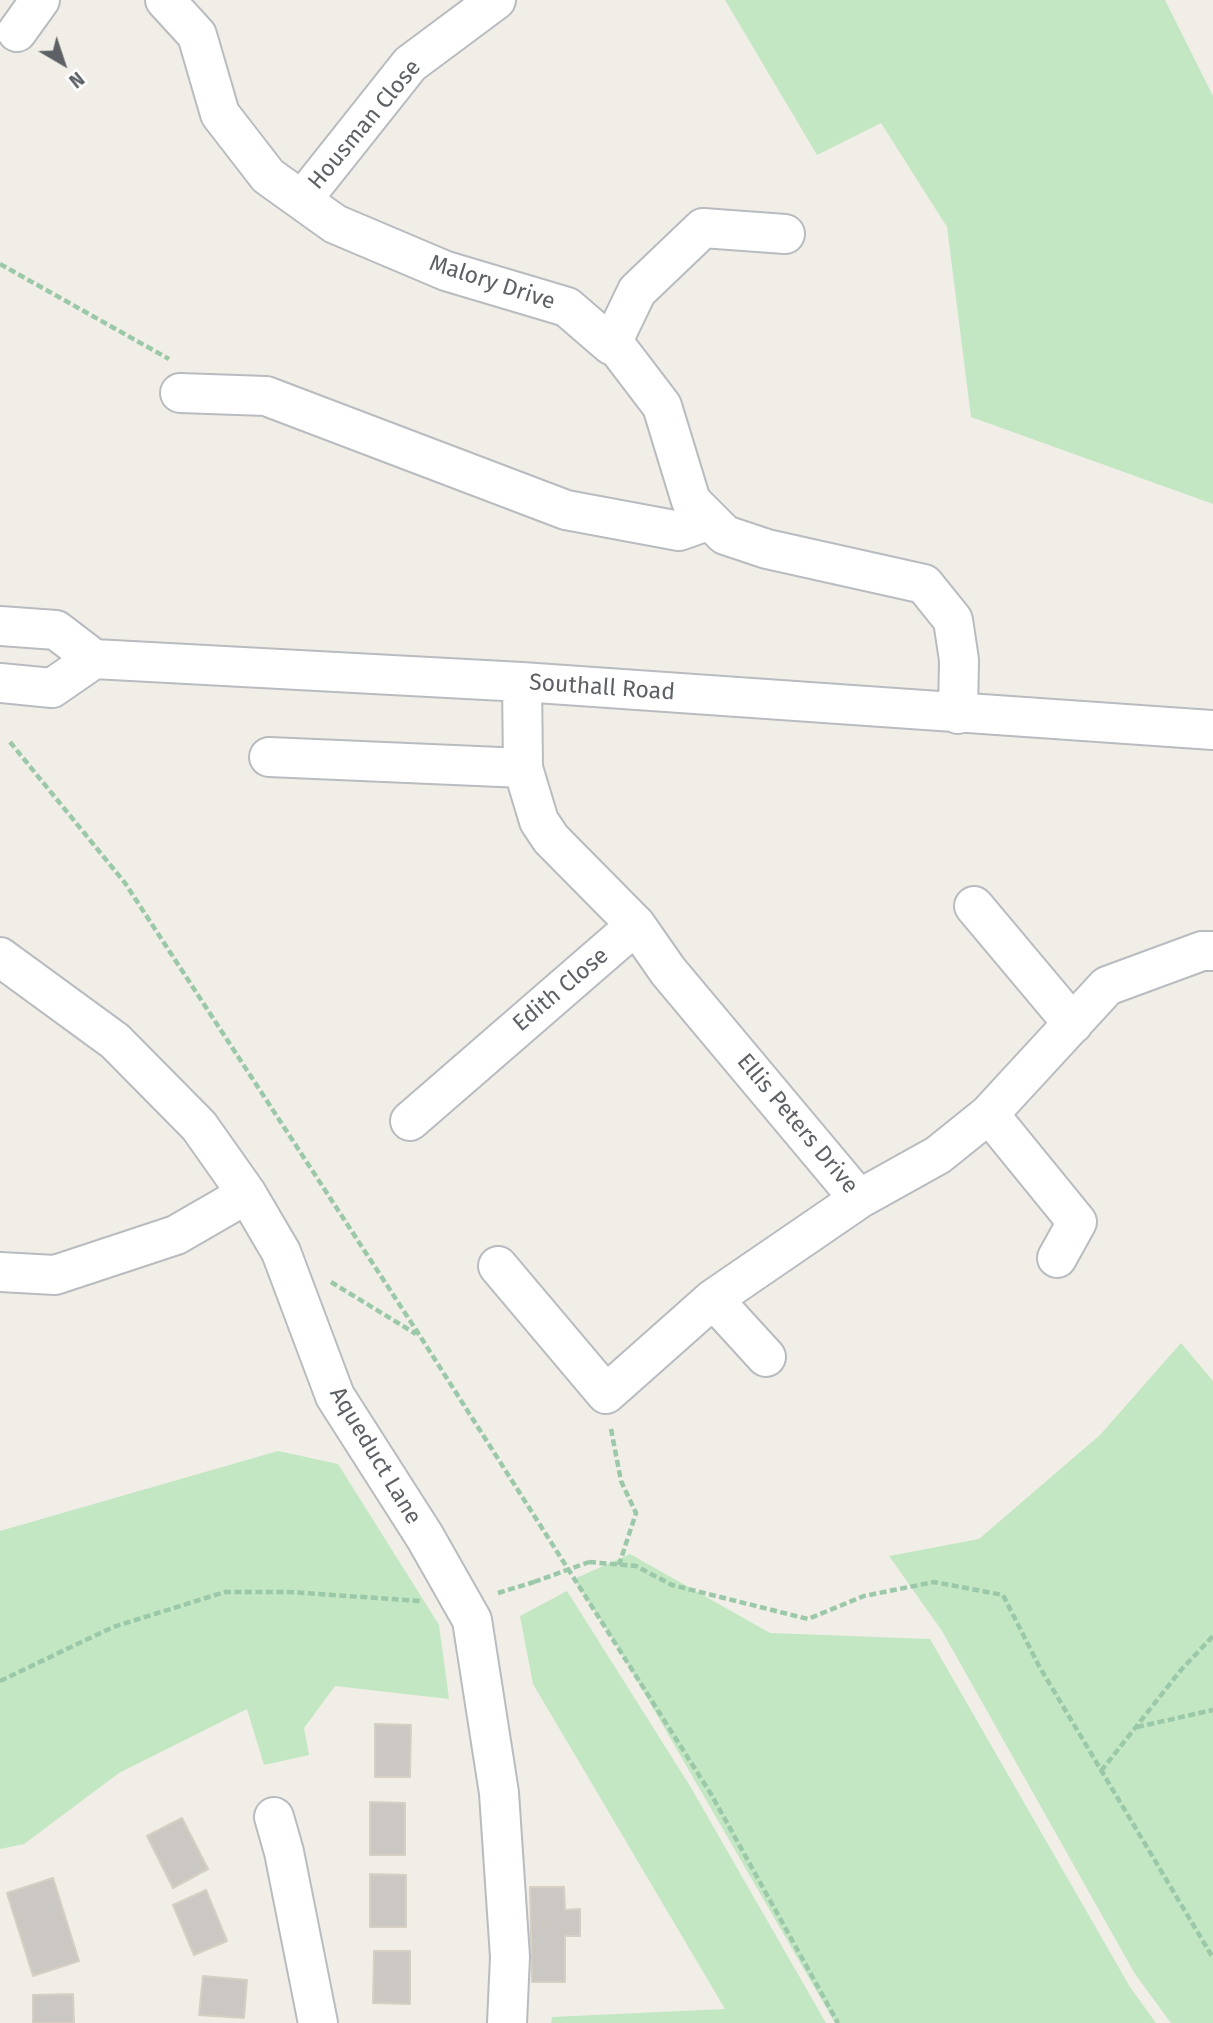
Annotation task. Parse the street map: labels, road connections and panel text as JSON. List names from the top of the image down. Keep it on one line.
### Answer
{"streets":{"street":["Housman Close","Malory Drive","Southall Road","Edith Close","Ellis Peters Drive","Aqueduct Lane"]},"crossings":[["Housman Close","Malory Drive"],["Malory Drive","Southall Road"],["Southall Road","Ellis Peters Drive"],["Edith Close","Ellis Peters Drive"]],"north":"bottom right"}
